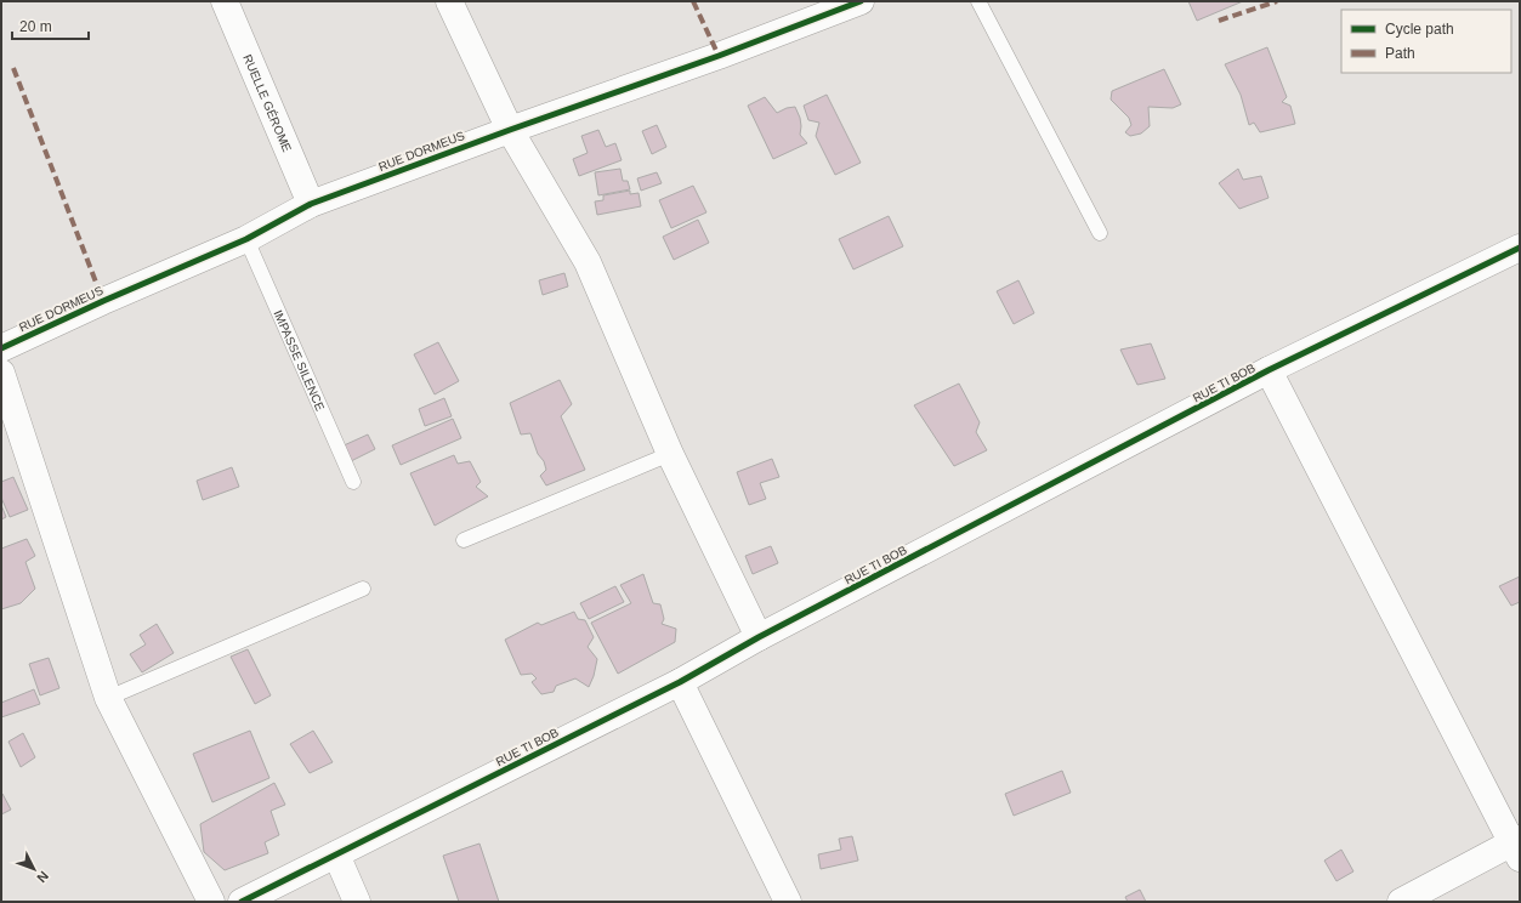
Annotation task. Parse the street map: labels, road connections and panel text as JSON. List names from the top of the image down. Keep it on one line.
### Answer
{"streets":{"street":["RUELLE GÉROME","RUE DORMEUS","RUE TI BOB"],"lane":["IMPASSE SILENCE"]},"crossings":[["RUELLE GÉROME","RUE DORMEUS"],["RUE DORMEUS","IMPASSE SILENCE"]],"legend":["Cycle path","Path"],"scale_bar":"20 m","north":"bottom right"}
